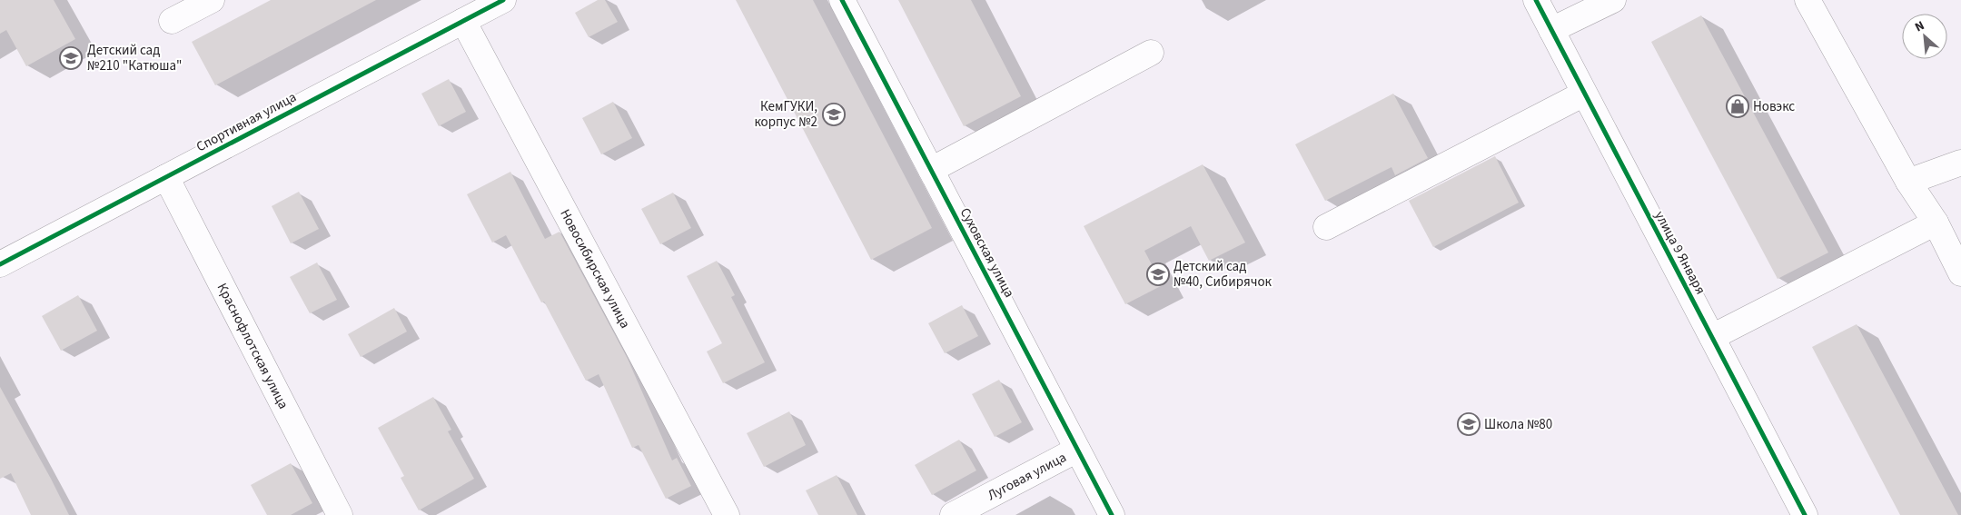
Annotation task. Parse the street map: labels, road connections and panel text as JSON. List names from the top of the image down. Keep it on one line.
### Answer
{"streets":{"street":["Спортивная улица","Суховская улица","улица 9 Января","Новосибирская улица","Краснофлотская улица","Луговая улица"]},"crossings":[["Спортивная улица","Новосибирская улица"],["Спортивная улица","Краснофлотская улица"],["Суховская улица","Луговая улица"]],"places":{"school or university":["Детский сад №210 \"Катюша\"","КемГУКИ, корпус №2","Детский сад №40, Сибирячок","Школа №80"],"shop":["Новэкс"]},"north":"top left"}
